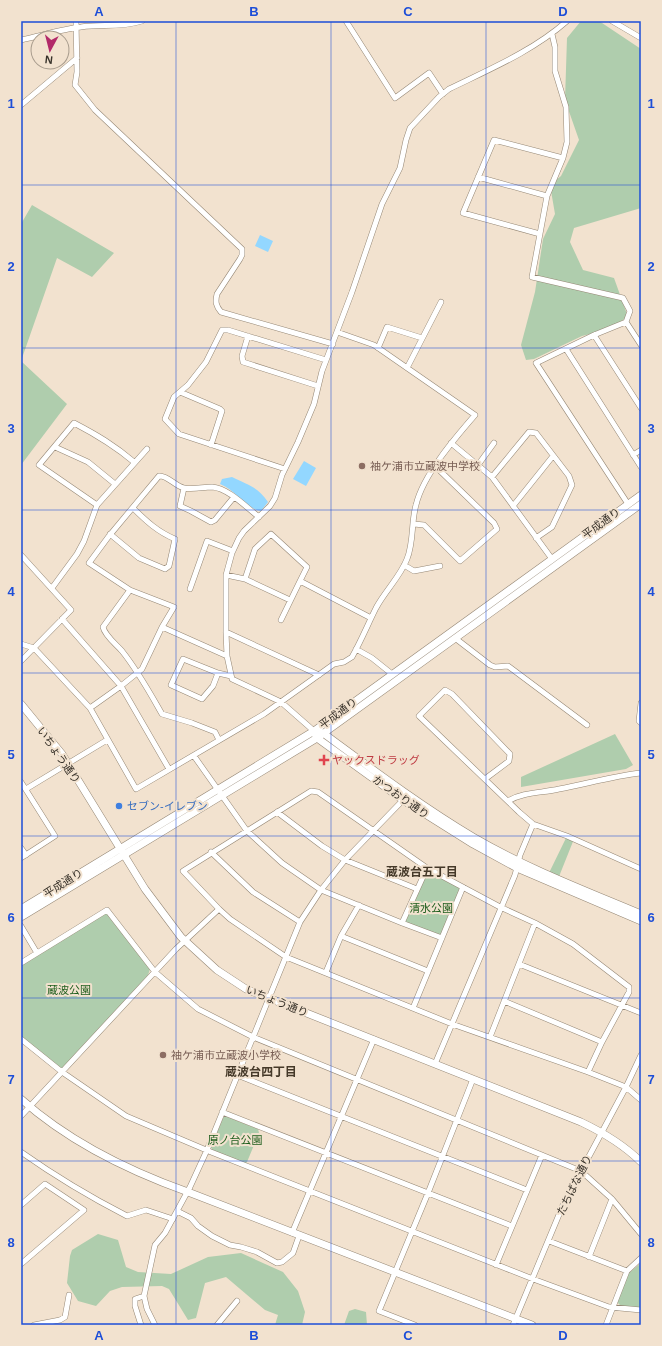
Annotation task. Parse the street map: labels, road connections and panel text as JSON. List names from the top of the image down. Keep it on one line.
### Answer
{"streets":{"street":["平成通り","いちょう通り","かつおり通り","たちばな通り"]},"crossings":[["平成通り","いちょう通り"],["平成通り","かつおり通り"],["いちょう通り","たちばな通り"]],"districts":["蔵波台五丁目","蔵波台四丁目"],"parks":["清水公園","蔵波公園","原ノ台公園"],"places":{"other":["袖ケ浦市立蔵波中学校","セブン-イレブン","袖ケ浦市立蔵波小学校"],"health":["ヤックスドラッグ"]},"north":"bottom","grid":{"columns":["A","B","C","D"],"rows":["1","2","3","4","5","6","7","8"]}}
